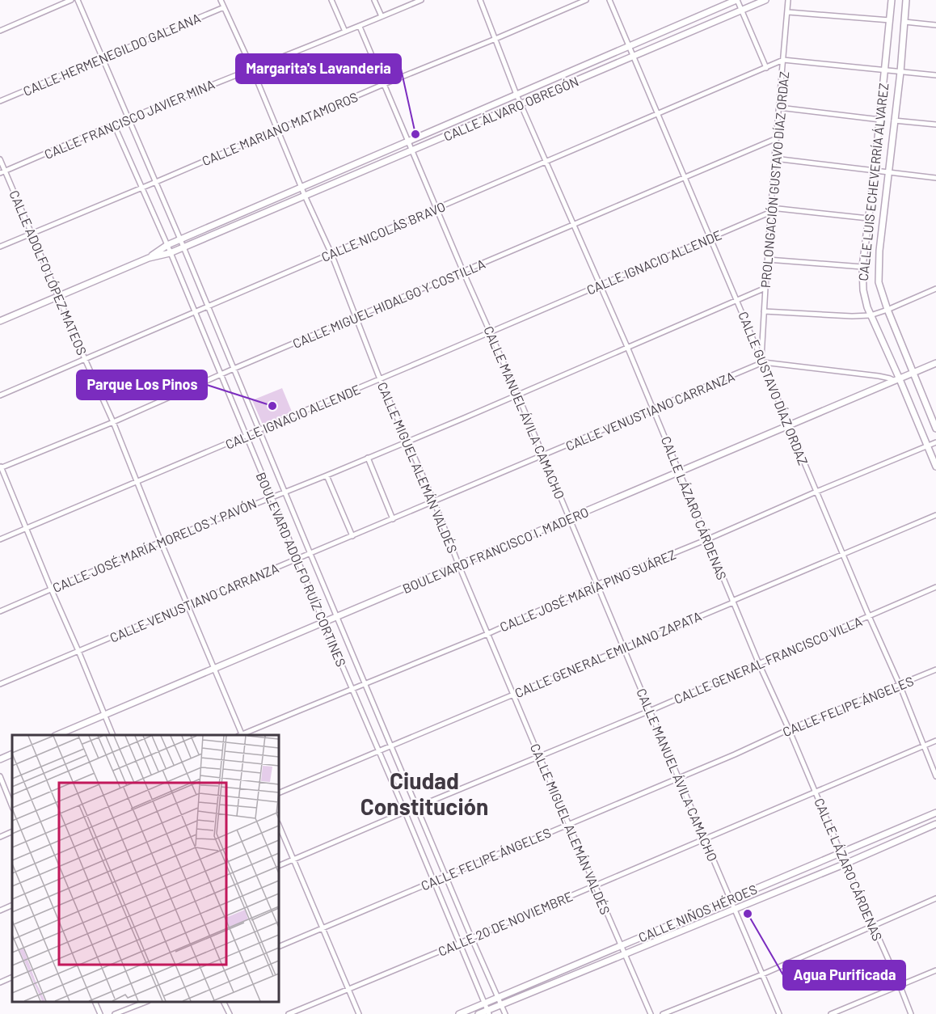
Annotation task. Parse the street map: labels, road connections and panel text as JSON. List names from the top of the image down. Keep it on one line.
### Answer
{"streets":{"street":["CALLE HERMENEGILDO GALEANA","CALLE ÁLVARO OBREGÓN","CALLE FRANCISCO JAVIER MINA","CALLE MARIANO MATAMOROS","PROLONGACIÓN GUSTAVO DÍAZ ORDAZ","CALLE LUIS ECHEVERRÍA ÁLVAREZ","CALLE NICOLÁS BRAVO","CALLE IGNACIO ALLENDE","CALLE ADOLFO LÓPEZ MATEOS","CALLE MIGUEL HIDALGO Y COSTILLA","CALLE GUSTAVO DÍAZ ORDAZ","CALLE VENUSTIANO CARRANZA","CALLE MANUEL ÁVILA CAMACHO","CALLE MIGUEL ALEMÁN VALDÉS","CALLE LÁZARO CÁRDENAS","CALLE JOSÉ MARÍA MORELOS Y PAVÓN","BOULEVARD FRANCISCO I. MADERO","BOULEVARD ADOLFO RUÍZ CORTINES","CALLE JOSÉ MARÍA PINO SUÁREZ","CALLE GENERAL EMILIANO ZAPATA","CALLE GENERAL FRANCISCO VILLA","CALLE FELIPE ÁNGELES","CALLE NIÑOS HÉROES","CALLE 20 DE NOVIEMBRE"]},"crossings":[["CALLE HERMENEGILDO GALEANA","CALLE MIGUEL ALEMÁN VALDÉS"],["CALLE HERMENEGILDO GALEANA","BOULEVARD ADOLFO RUÍZ CORTINES"],["CALLE ÁLVARO OBREGÓN","CALLE ADOLFO LÓPEZ MATEOS"],["CALLE ÁLVARO OBREGÓN","CALLE GUSTAVO DÍAZ ORDAZ"],["CALLE ÁLVARO OBREGÓN","CALLE MANUEL ÁVILA CAMACHO"],["CALLE ÁLVARO OBREGÓN","CALLE MIGUEL ALEMÁN VALDÉS"],["CALLE ÁLVARO OBREGÓN","CALLE LÁZARO CÁRDENAS"],["CALLE ÁLVARO OBREGÓN","BOULEVARD ADOLFO RUÍZ CORTINES"],["CALLE FRANCISCO JAVIER MINA","CALLE ADOLFO LÓPEZ MATEOS"],["CALLE FRANCISCO JAVIER MINA","CALLE MANUEL ÁVILA CAMACHO"],["CALLE FRANCISCO JAVIER MINA","CALLE MIGUEL ALEMÁN VALDÉS"],["CALLE FRANCISCO JAVIER MINA","BOULEVARD ADOLFO RUÍZ CORTINES"],["CALLE MARIANO MATAMOROS","CALLE ADOLFO LÓPEZ MATEOS"],["CALLE MARIANO MATAMOROS","CALLE MANUEL ÁVILA CAMACHO"],["CALLE MARIANO MATAMOROS","CALLE MIGUEL ALEMÁN VALDÉS"],["CALLE MARIANO MATAMOROS","CALLE LÁZARO CÁRDENAS"],["CALLE MARIANO MATAMOROS","BOULEVARD ADOLFO RUÍZ CORTINES"],["PROLONGACIÓN GUSTAVO DÍAZ ORDAZ","CALLE NICOLÁS BRAVO"],["PROLONGACIÓN GUSTAVO DÍAZ ORDAZ","CALLE IGNACIO ALLENDE"],["PROLONGACIÓN GUSTAVO DÍAZ ORDAZ","CALLE MIGUEL HIDALGO Y COSTILLA"],["PROLONGACIÓN GUSTAVO DÍAZ ORDAZ","CALLE GUSTAVO DÍAZ ORDAZ"],["PROLONGACIÓN GUSTAVO DÍAZ ORDAZ","CALLE VENUSTIANO CARRANZA"],["PROLONGACIÓN GUSTAVO DÍAZ ORDAZ","CALLE JOSÉ MARÍA MORELOS Y PAVÓN"],["CALLE LUIS ECHEVERRÍA ÁLVAREZ","BOULEVARD FRANCISCO I. MADERO"],["CALLE LUIS ECHEVERRÍA ÁLVAREZ","CALLE JOSÉ MARÍA PINO SUÁREZ"],["CALLE NICOLÁS BRAVO","CALLE ADOLFO LÓPEZ MATEOS"],["CALLE NICOLÁS BRAVO","CALLE GUSTAVO DÍAZ ORDAZ"],["CALLE NICOLÁS BRAVO","CALLE MANUEL ÁVILA CAMACHO"],["CALLE NICOLÁS BRAVO","CALLE MIGUEL ALEMÁN VALDÉS"],["CALLE NICOLÁS BRAVO","CALLE LÁZARO CÁRDENAS"],["CALLE NICOLÁS BRAVO","BOULEVARD ADOLFO RUÍZ CORTINES"],["CALLE IGNACIO ALLENDE","CALLE ADOLFO LÓPEZ MATEOS"],["CALLE IGNACIO ALLENDE","CALLE GUSTAVO DÍAZ ORDAZ"],["CALLE IGNACIO ALLENDE","CALLE MANUEL ÁVILA CAMACHO"],["CALLE IGNACIO ALLENDE","CALLE MIGUEL ALEMÁN VALDÉS"],["CALLE IGNACIO ALLENDE","CALLE LÁZARO CÁRDENAS"],["CALLE IGNACIO ALLENDE","BOULEVARD ADOLFO RUÍZ CORTINES"],["CALLE ADOLFO LÓPEZ MATEOS","CALLE MIGUEL HIDALGO Y COSTILLA"],["CALLE ADOLFO LÓPEZ MATEOS","CALLE VENUSTIANO CARRANZA"],["CALLE ADOLFO LÓPEZ MATEOS","CALLE JOSÉ MARÍA MORELOS Y PAVÓN"],["CALLE ADOLFO LÓPEZ MATEOS","BOULEVARD FRANCISCO I. MADERO"],["CALLE MIGUEL HIDALGO Y COSTILLA","CALLE GUSTAVO DÍAZ ORDAZ"],["CALLE MIGUEL HIDALGO Y COSTILLA","CALLE MANUEL ÁVILA CAMACHO"],["CALLE MIGUEL HIDALGO Y COSTILLA","CALLE MIGUEL ALEMÁN VALDÉS"],["CALLE MIGUEL HIDALGO Y COSTILLA","CALLE LÁZARO CÁRDENAS"],["CALLE MIGUEL HIDALGO Y COSTILLA","BOULEVARD ADOLFO RUÍZ CORTINES"],["CALLE GUSTAVO DÍAZ ORDAZ","CALLE VENUSTIANO CARRANZA"],["CALLE GUSTAVO DÍAZ ORDAZ","CALLE JOSÉ MARÍA MORELOS Y PAVÓN"],["CALLE GUSTAVO DÍAZ ORDAZ","BOULEVARD FRANCISCO I. MADERO"],["CALLE GUSTAVO DÍAZ ORDAZ","CALLE JOSÉ MARÍA PINO SUÁREZ"],["CALLE GUSTAVO DÍAZ ORDAZ","CALLE GENERAL EMILIANO ZAPATA"],["CALLE GUSTAVO DÍAZ ORDAZ","CALLE GENERAL FRANCISCO VILLA"],["CALLE GUSTAVO DÍAZ ORDAZ","CALLE FELIPE ÁNGELES"],["CALLE GUSTAVO DÍAZ ORDAZ","CALLE 20 DE NOVIEMBRE"],["CALLE VENUSTIANO CARRANZA","CALLE MANUEL ÁVILA CAMACHO"],["CALLE VENUSTIANO CARRANZA","CALLE MIGUEL ALEMÁN VALDÉS"],["CALLE VENUSTIANO CARRANZA","CALLE LÁZARO CÁRDENAS"],["CALLE VENUSTIANO CARRANZA","BOULEVARD ADOLFO RUÍZ CORTINES"],["CALLE MANUEL ÁVILA CAMACHO","CALLE JOSÉ MARÍA MORELOS Y PAVÓN"],["CALLE MANUEL ÁVILA CAMACHO","BOULEVARD FRANCISCO I. MADERO"],["CALLE MANUEL ÁVILA CAMACHO","CALLE JOSÉ MARÍA PINO SUÁREZ"],["CALLE MANUEL ÁVILA CAMACHO","CALLE GENERAL EMILIANO ZAPATA"],["CALLE MANUEL ÁVILA CAMACHO","CALLE GENERAL FRANCISCO VILLA"],["CALLE MANUEL ÁVILA CAMACHO","CALLE FELIPE ÁNGELES"],["CALLE MANUEL ÁVILA CAMACHO","CALLE NIÑOS HÉROES"],["CALLE MANUEL ÁVILA CAMACHO","CALLE 20 DE NOVIEMBRE"],["CALLE MIGUEL ALEMÁN VALDÉS","CALLE JOSÉ MARÍA MORELOS Y PAVÓN"],["CALLE MIGUEL ALEMÁN VALDÉS","BOULEVARD FRANCISCO I. MADERO"],["CALLE MIGUEL ALEMÁN VALDÉS","CALLE JOSÉ MARÍA PINO SUÁREZ"],["CALLE MIGUEL ALEMÁN VALDÉS","CALLE GENERAL EMILIANO ZAPATA"],["CALLE MIGUEL ALEMÁN VALDÉS","CALLE GENERAL FRANCISCO VILLA"],["CALLE MIGUEL ALEMÁN VALDÉS","CALLE FELIPE ÁNGELES"],["CALLE MIGUEL ALEMÁN VALDÉS","CALLE NIÑOS HÉROES"],["CALLE MIGUEL ALEMÁN VALDÉS","CALLE 20 DE NOVIEMBRE"],["CALLE LÁZARO CÁRDENAS","CALLE JOSÉ MARÍA MORELOS Y PAVÓN"],["CALLE LÁZARO CÁRDENAS","BOULEVARD FRANCISCO I. MADERO"],["CALLE LÁZARO CÁRDENAS","CALLE JOSÉ MARÍA PINO SUÁREZ"],["CALLE LÁZARO CÁRDENAS","CALLE GENERAL EMILIANO ZAPATA"],["CALLE LÁZARO CÁRDENAS","CALLE GENERAL FRANCISCO VILLA"],["CALLE LÁZARO CÁRDENAS","CALLE FELIPE ÁNGELES"],["CALLE LÁZARO CÁRDENAS","CALLE NIÑOS HÉROES"],["CALLE LÁZARO CÁRDENAS","CALLE 20 DE NOVIEMBRE"],["CALLE JOSÉ MARÍA MORELOS Y PAVÓN","BOULEVARD ADOLFO RUÍZ CORTINES"],["BOULEVARD FRANCISCO I. MADERO","BOULEVARD ADOLFO RUÍZ CORTINES"],["BOULEVARD ADOLFO RUÍZ CORTINES","CALLE JOSÉ MARÍA PINO SUÁREZ"],["BOULEVARD ADOLFO RUÍZ CORTINES","CALLE GENERAL EMILIANO ZAPATA"],["BOULEVARD ADOLFO RUÍZ CORTINES","CALLE GENERAL FRANCISCO VILLA"],["BOULEVARD ADOLFO RUÍZ CORTINES","CALLE FELIPE ÁNGELES"],["BOULEVARD ADOLFO RUÍZ CORTINES","CALLE NIÑOS HÉROES"],["BOULEVARD ADOLFO RUÍZ CORTINES","CALLE 20 DE NOVIEMBRE"]],"districts":["Ciudad Constitución"],"places":["Margarita's Lavanderia","Parque Los Pinos","Agua Purificada"]}
